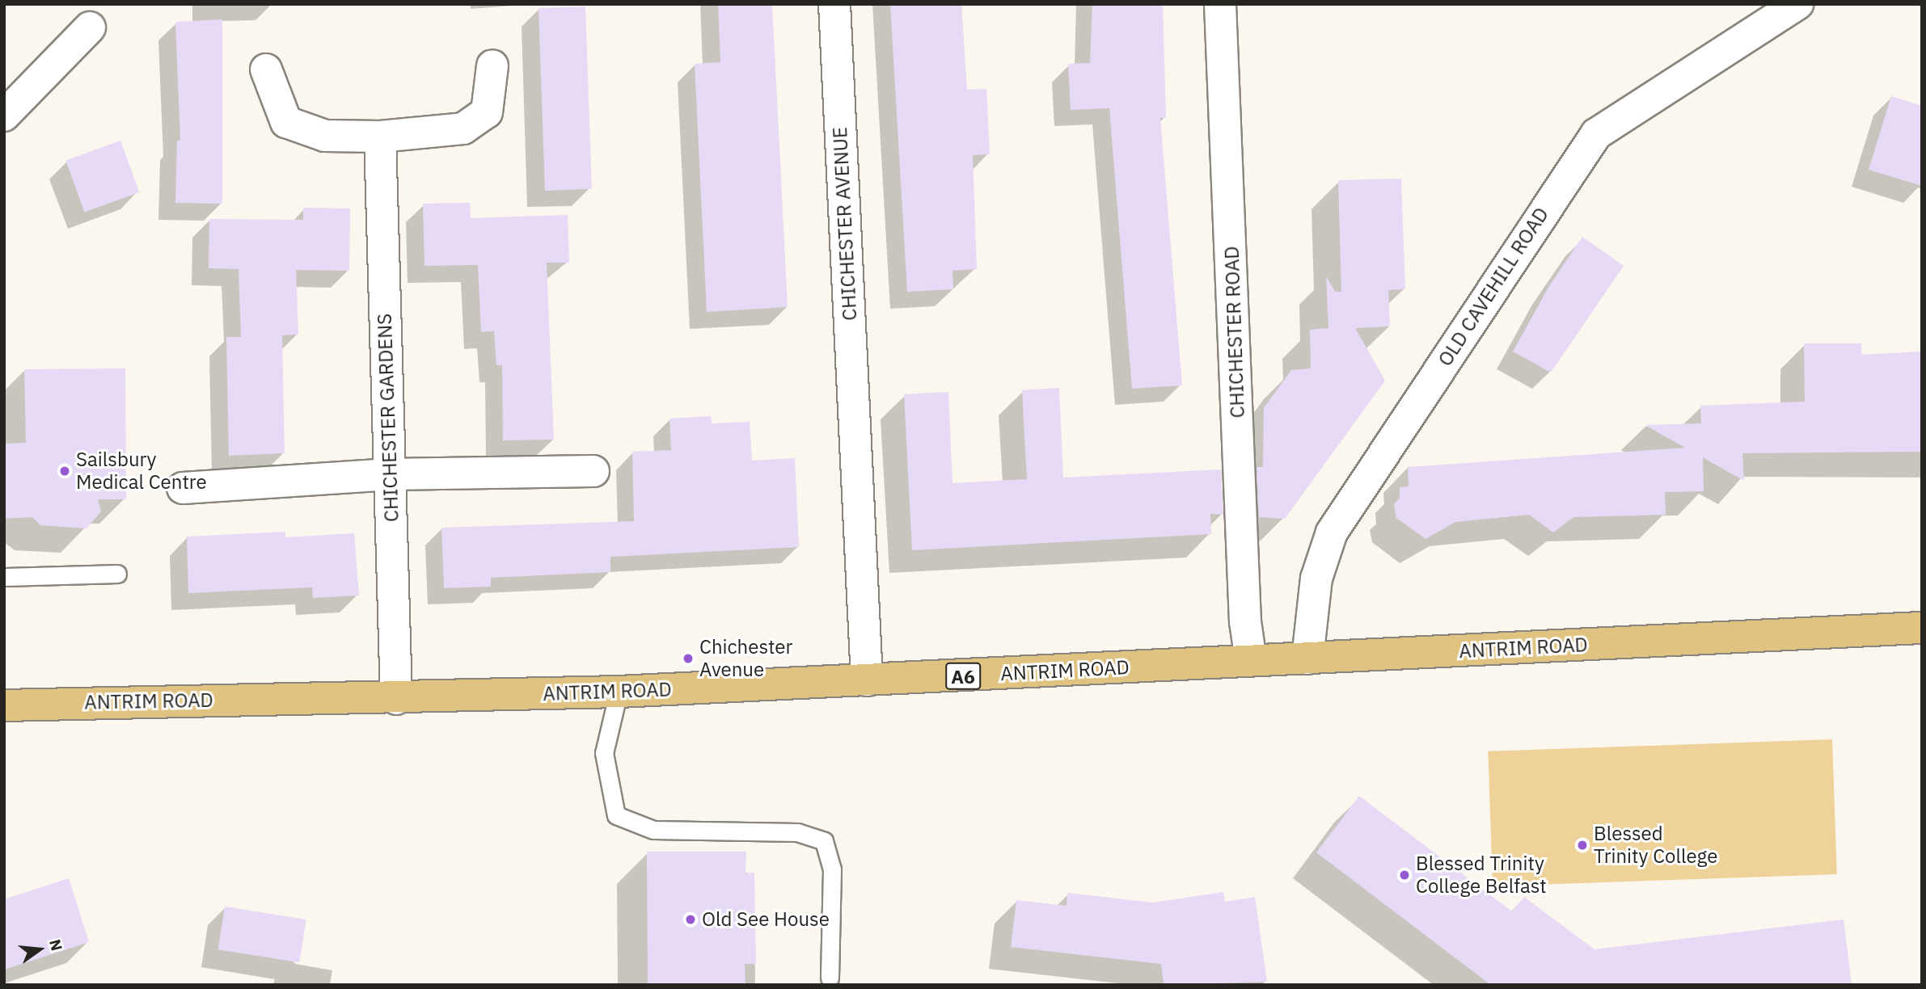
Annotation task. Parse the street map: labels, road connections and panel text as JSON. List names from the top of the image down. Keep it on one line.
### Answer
{"streets":{"main road":["ANTRIM ROAD","A6"],"street":["CHICHESTER AVENUE","OLD CAVEHILL ROAD","CHICHESTER ROAD","CHICHESTER GARDENS"]},"crossings":[["CHICHESTER AVENUE","ANTRIM ROAD"],["OLD CAVEHILL ROAD","ANTRIM ROAD"],["CHICHESTER ROAD","ANTRIM ROAD"],["CHICHESTER GARDENS","ANTRIM ROAD"]],"places":["Sailsbury Medical Centre","Chichester Avenue","Blessed Trinity College","Blessed Trinity College Belfast","Old See House"],"north":"right"}
